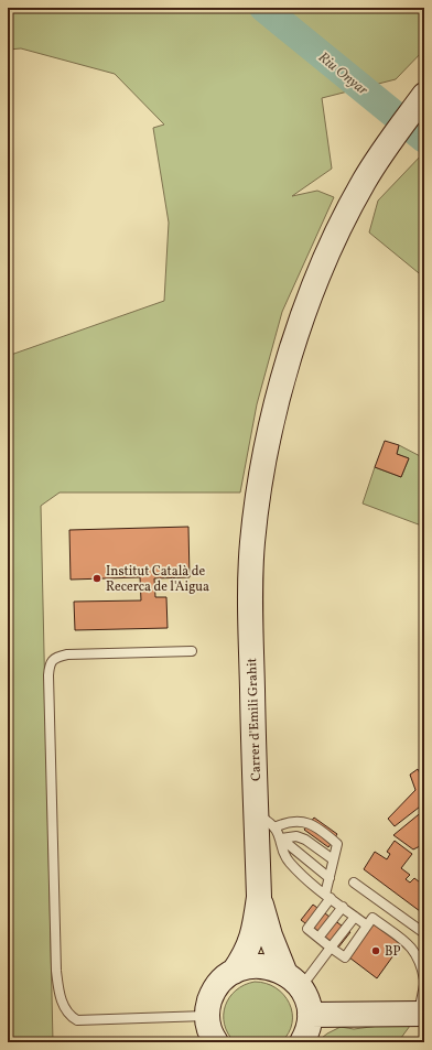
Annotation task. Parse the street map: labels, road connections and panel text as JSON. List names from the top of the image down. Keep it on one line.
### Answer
{"streets":{"main road":["Carrer d'Emili Grahit"]},"water":["Riu Onyar"],"places":["Institut Català de Recerca de l'Aigua","BP"]}
